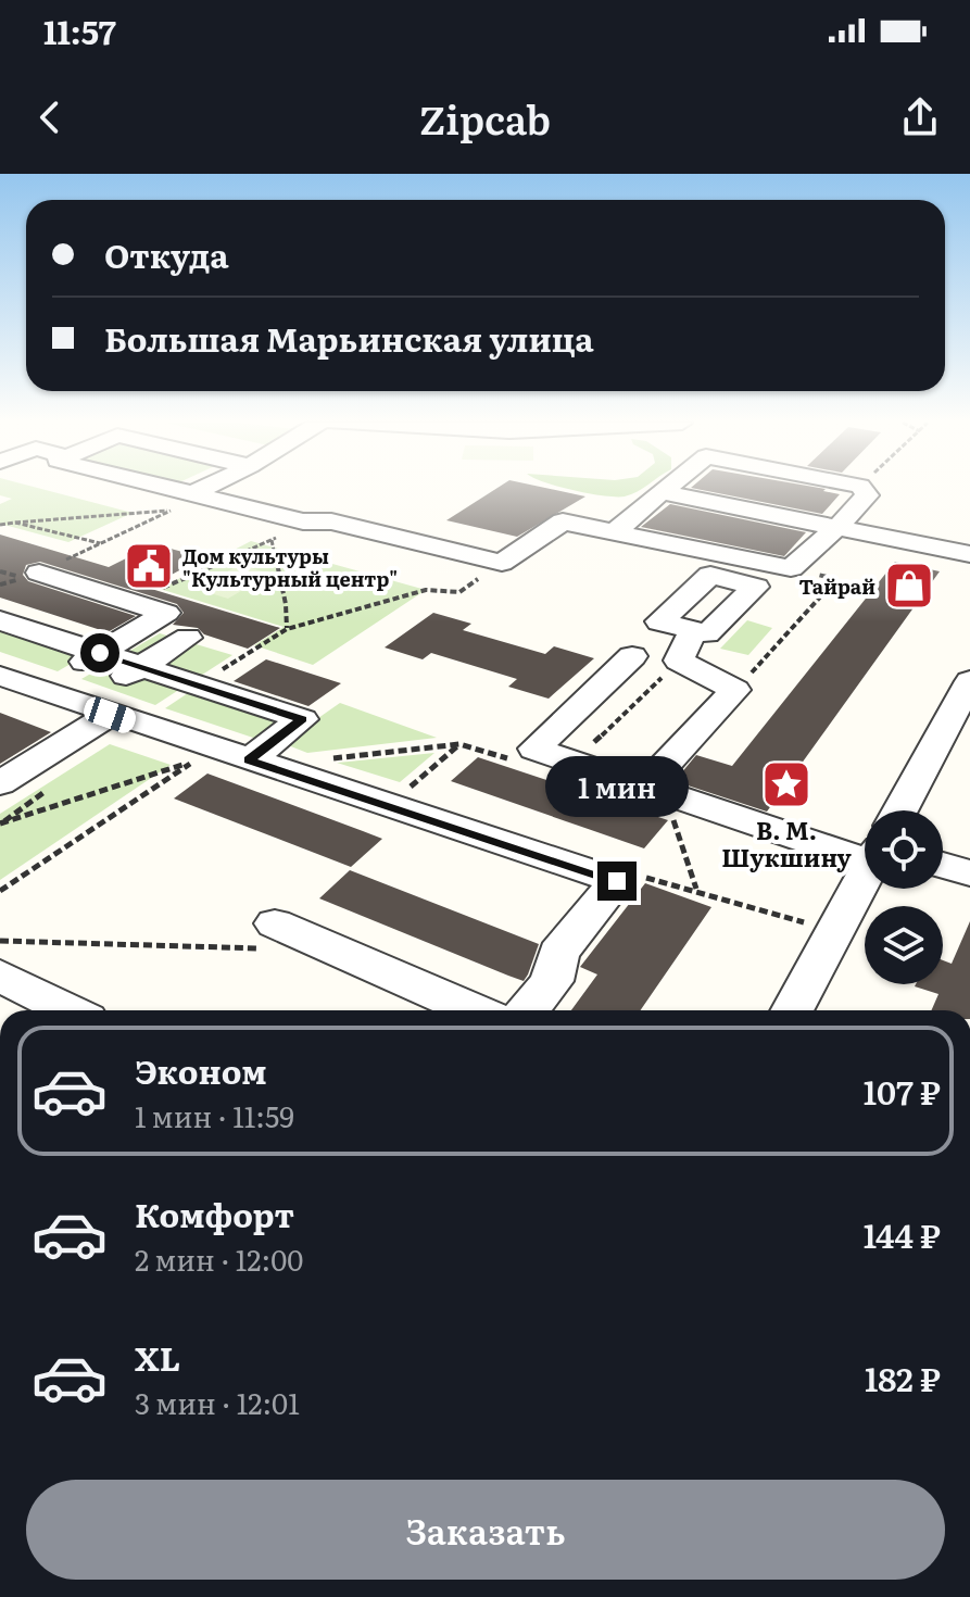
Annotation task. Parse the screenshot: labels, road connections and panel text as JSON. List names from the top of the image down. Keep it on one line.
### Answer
{"places":{"public building":["Дом культуры \"Культурный центр\""],"shop":["Тайрай"],"place":["В. М. Шукшину"]},"page":{"status":"11:57","header":"Zipcab","banner":["Откуда","Большая Марьинская улица"],"bubble":"1 мин","list":[{"name":"Эконом","note":"1 мин · 11:59","value":"107 ₽"},{"name":"Комфорт","note":"2 мин · 12:00","value":"144 ₽"},{"name":"XL","note":"3 мин · 12:01","value":"182 ₽"}],"buttons":"Заказать"}}
